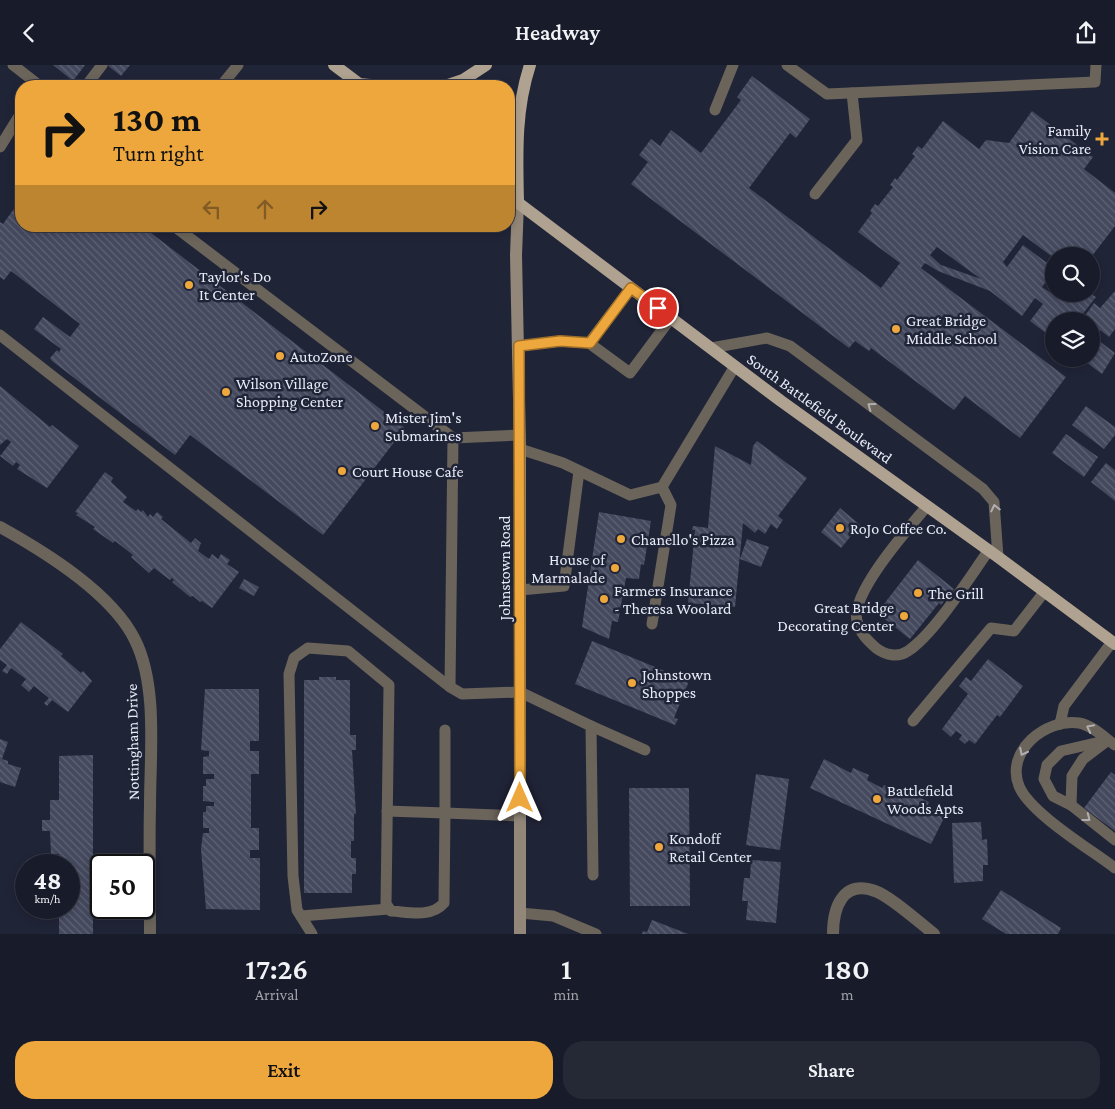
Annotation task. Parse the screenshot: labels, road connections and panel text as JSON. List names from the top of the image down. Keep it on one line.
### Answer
{"streets":{"main road":["South Battlefield Boulevard","Johnstown Road"],"street":["Nottingham Drive"]},"places":{"health":["Family Vision Care"],"other":["Taylor's Do It Center","Great Bridge Middle School","AutoZone","Wilson Village Shopping Center","Mister Jim's Submarines","Court House Cafe","RoJo Coffee Co.","Chanello's Pizza","House of Marmalade","The Grill","Farmers Insurance - Theresa Woolard","Great Bridge Decorating Center","Johnstown Shoppes","Battlefield Woods Apts","Kondoff Retail Center"]},"page":{"header":"Headway","turn":["130 m","Turn right"],"speed":"48 km/h","limit":"50","eta":["17:26","Arrival","1","min","180","m"],"buttons":["Exit","Share"]}}
